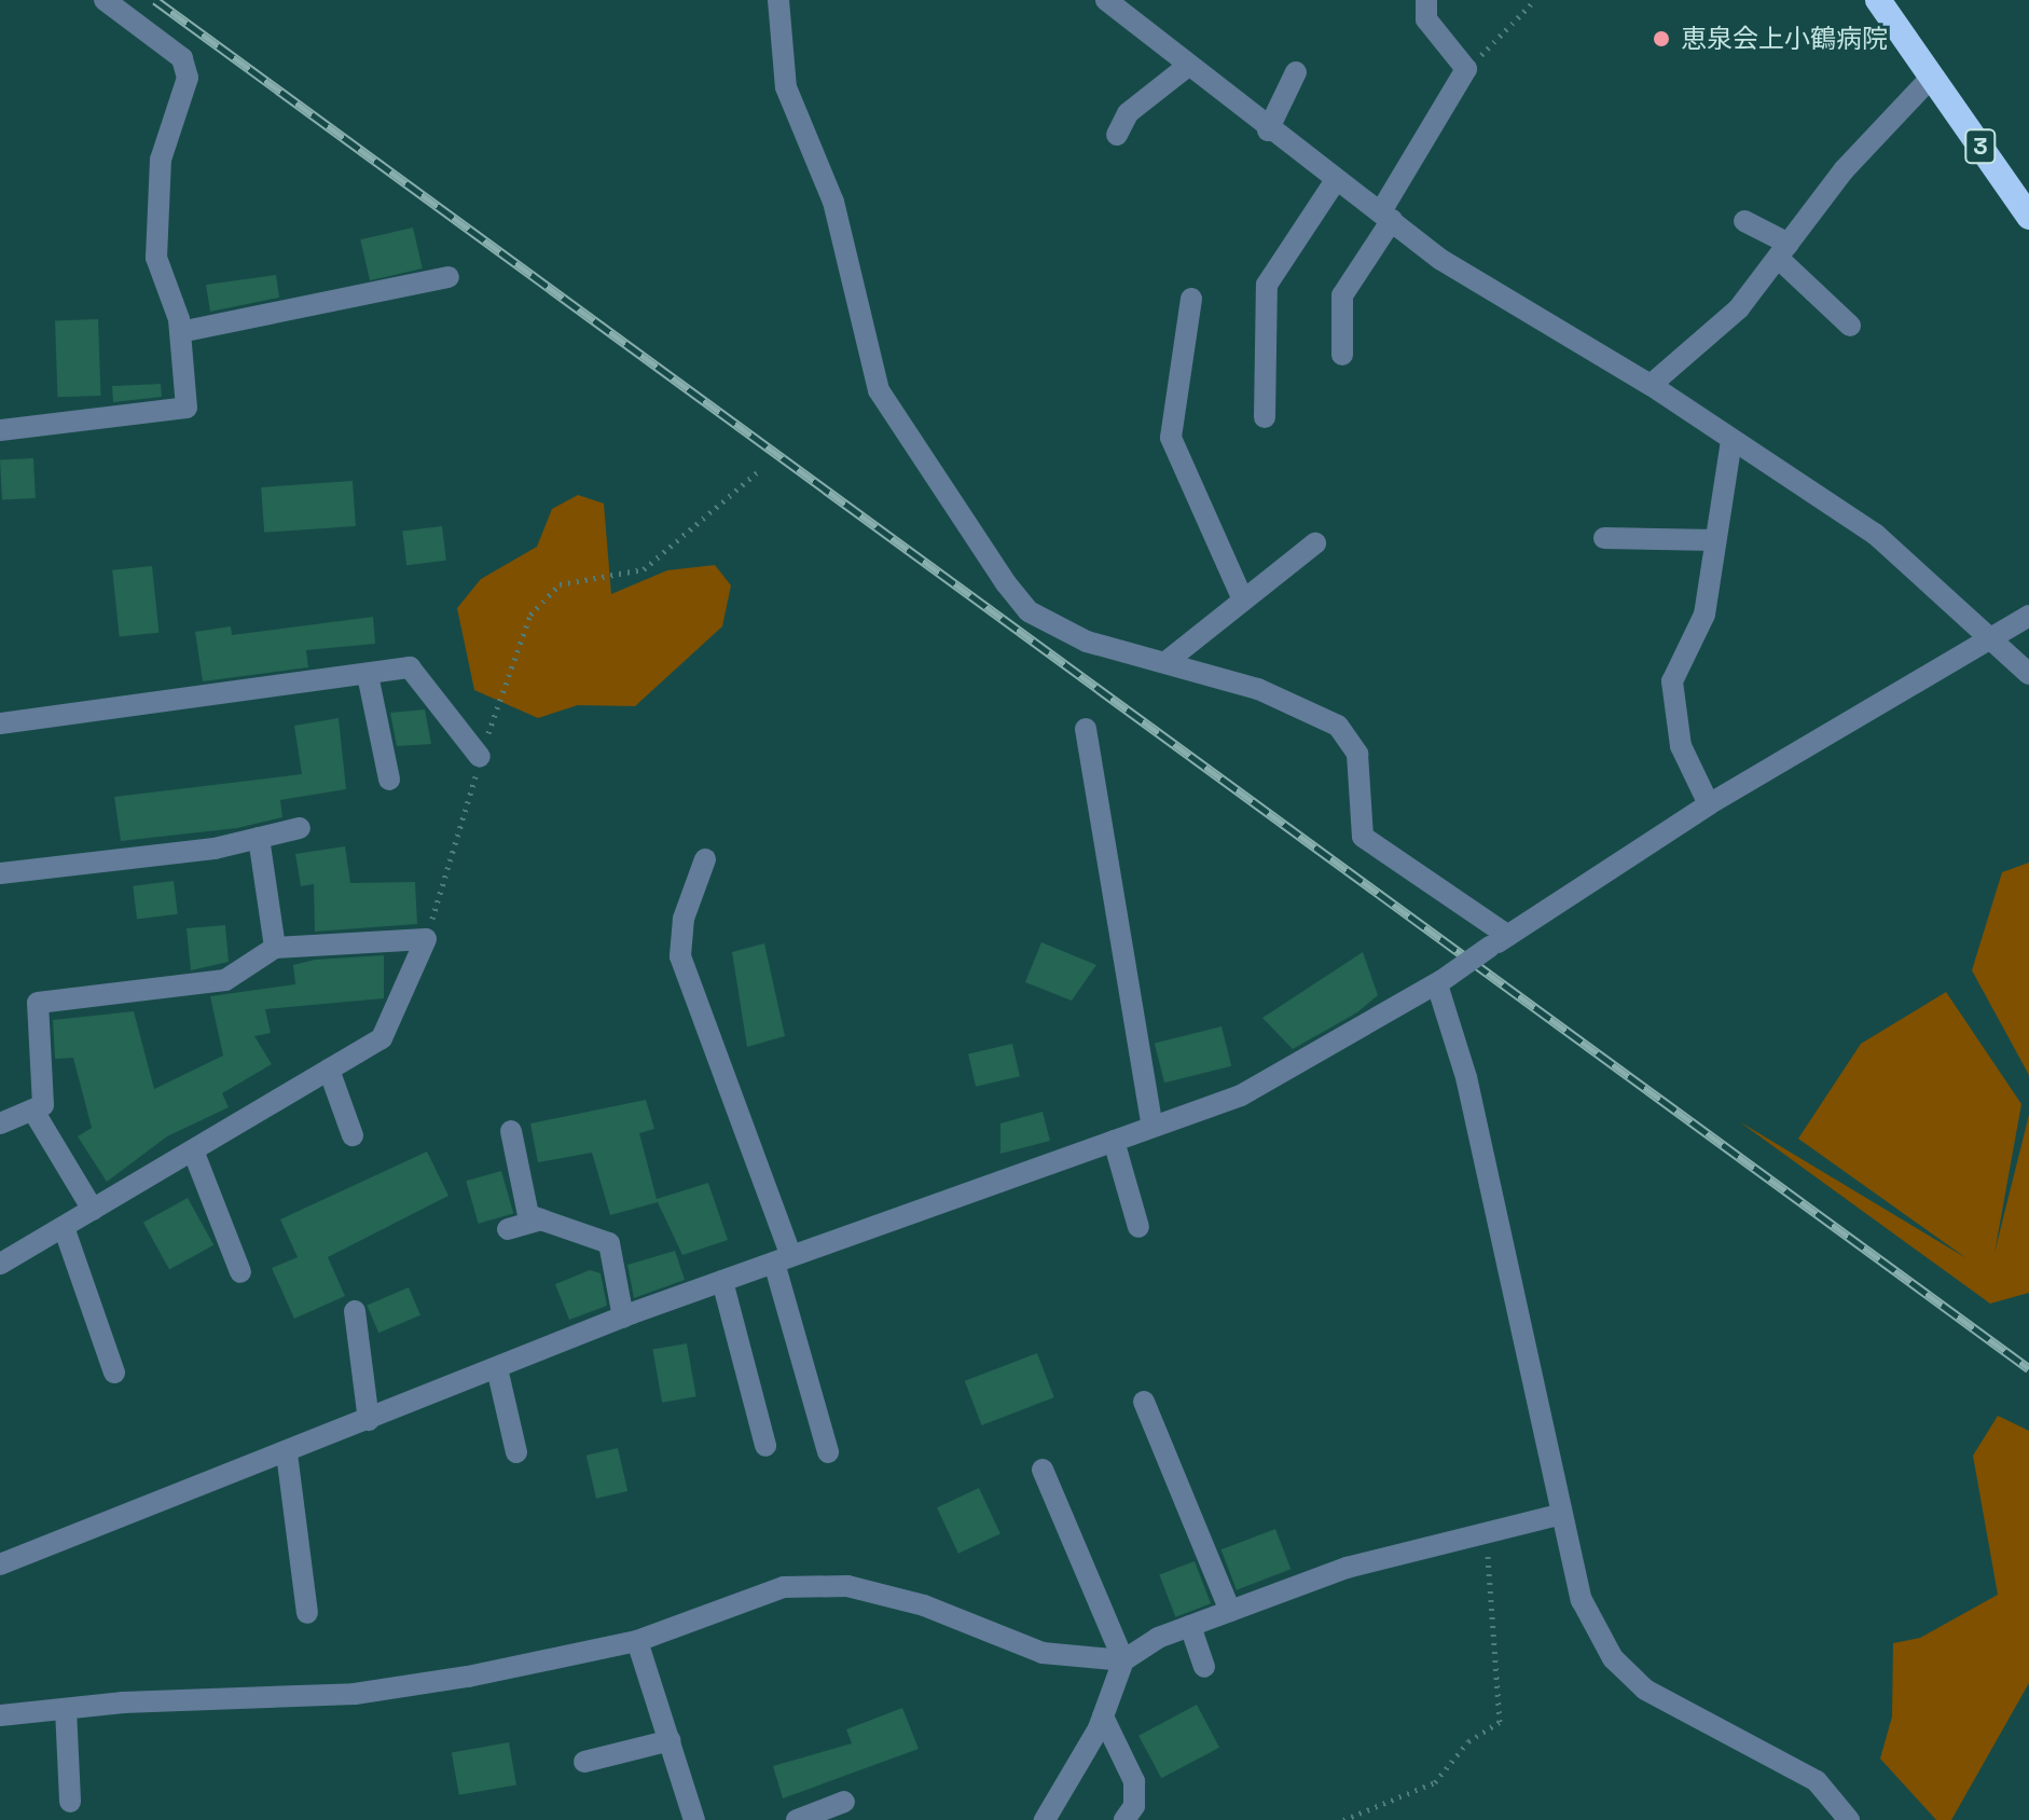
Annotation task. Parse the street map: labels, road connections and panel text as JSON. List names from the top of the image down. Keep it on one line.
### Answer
{"streets":{"highway":["3"]},"places":["恵泉会上小鶴病院"]}
